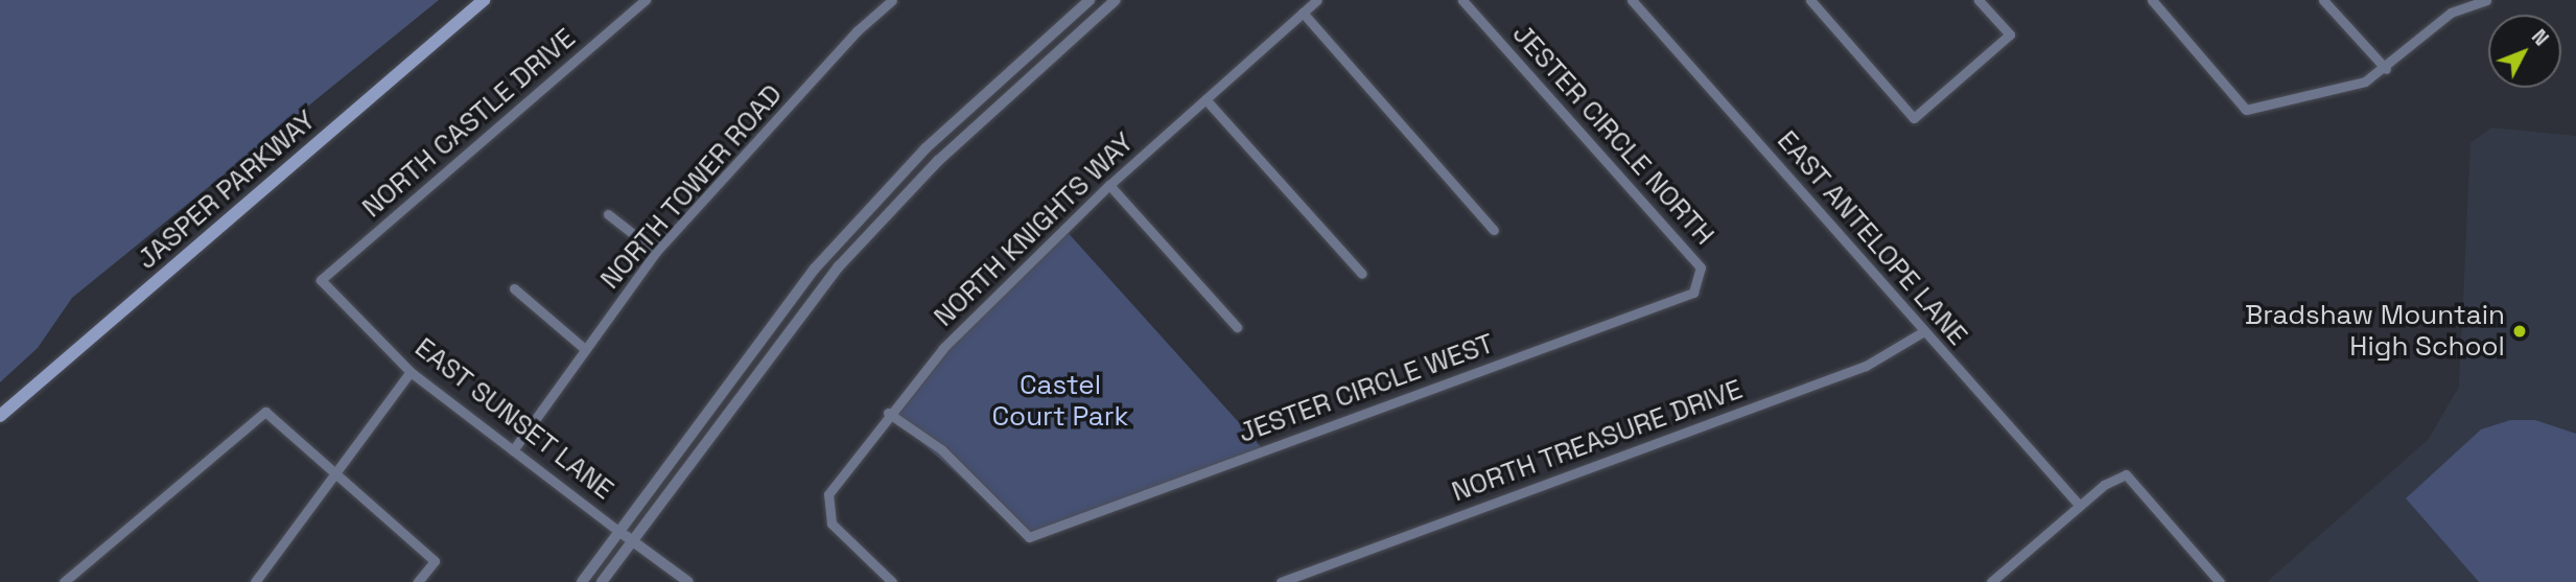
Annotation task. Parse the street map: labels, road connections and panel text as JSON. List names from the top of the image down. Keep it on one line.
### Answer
{"streets":{"main road":["JASPER PARKWAY"],"street":["NORTH CASTLE DRIVE","JESTER CIRCLE NORTH","NORTH TOWER ROAD","NORTH KNIGHTS WAY","EAST ANTELOPE LANE","JESTER CIRCLE WEST","EAST SUNSET LANE","NORTH TREASURE DRIVE"]},"crossings":[["NORTH CASTLE DRIVE","EAST SUNSET LANE"],["JESTER CIRCLE NORTH","JESTER CIRCLE WEST"],["NORTH TOWER ROAD","EAST SUNSET LANE"],["NORTH KNIGHTS WAY","JESTER CIRCLE WEST"],["EAST ANTELOPE LANE","NORTH TREASURE DRIVE"]],"parks":["Castel Court Park"],"places":["Bradshaw Mountain High School"],"north":"top right"}
